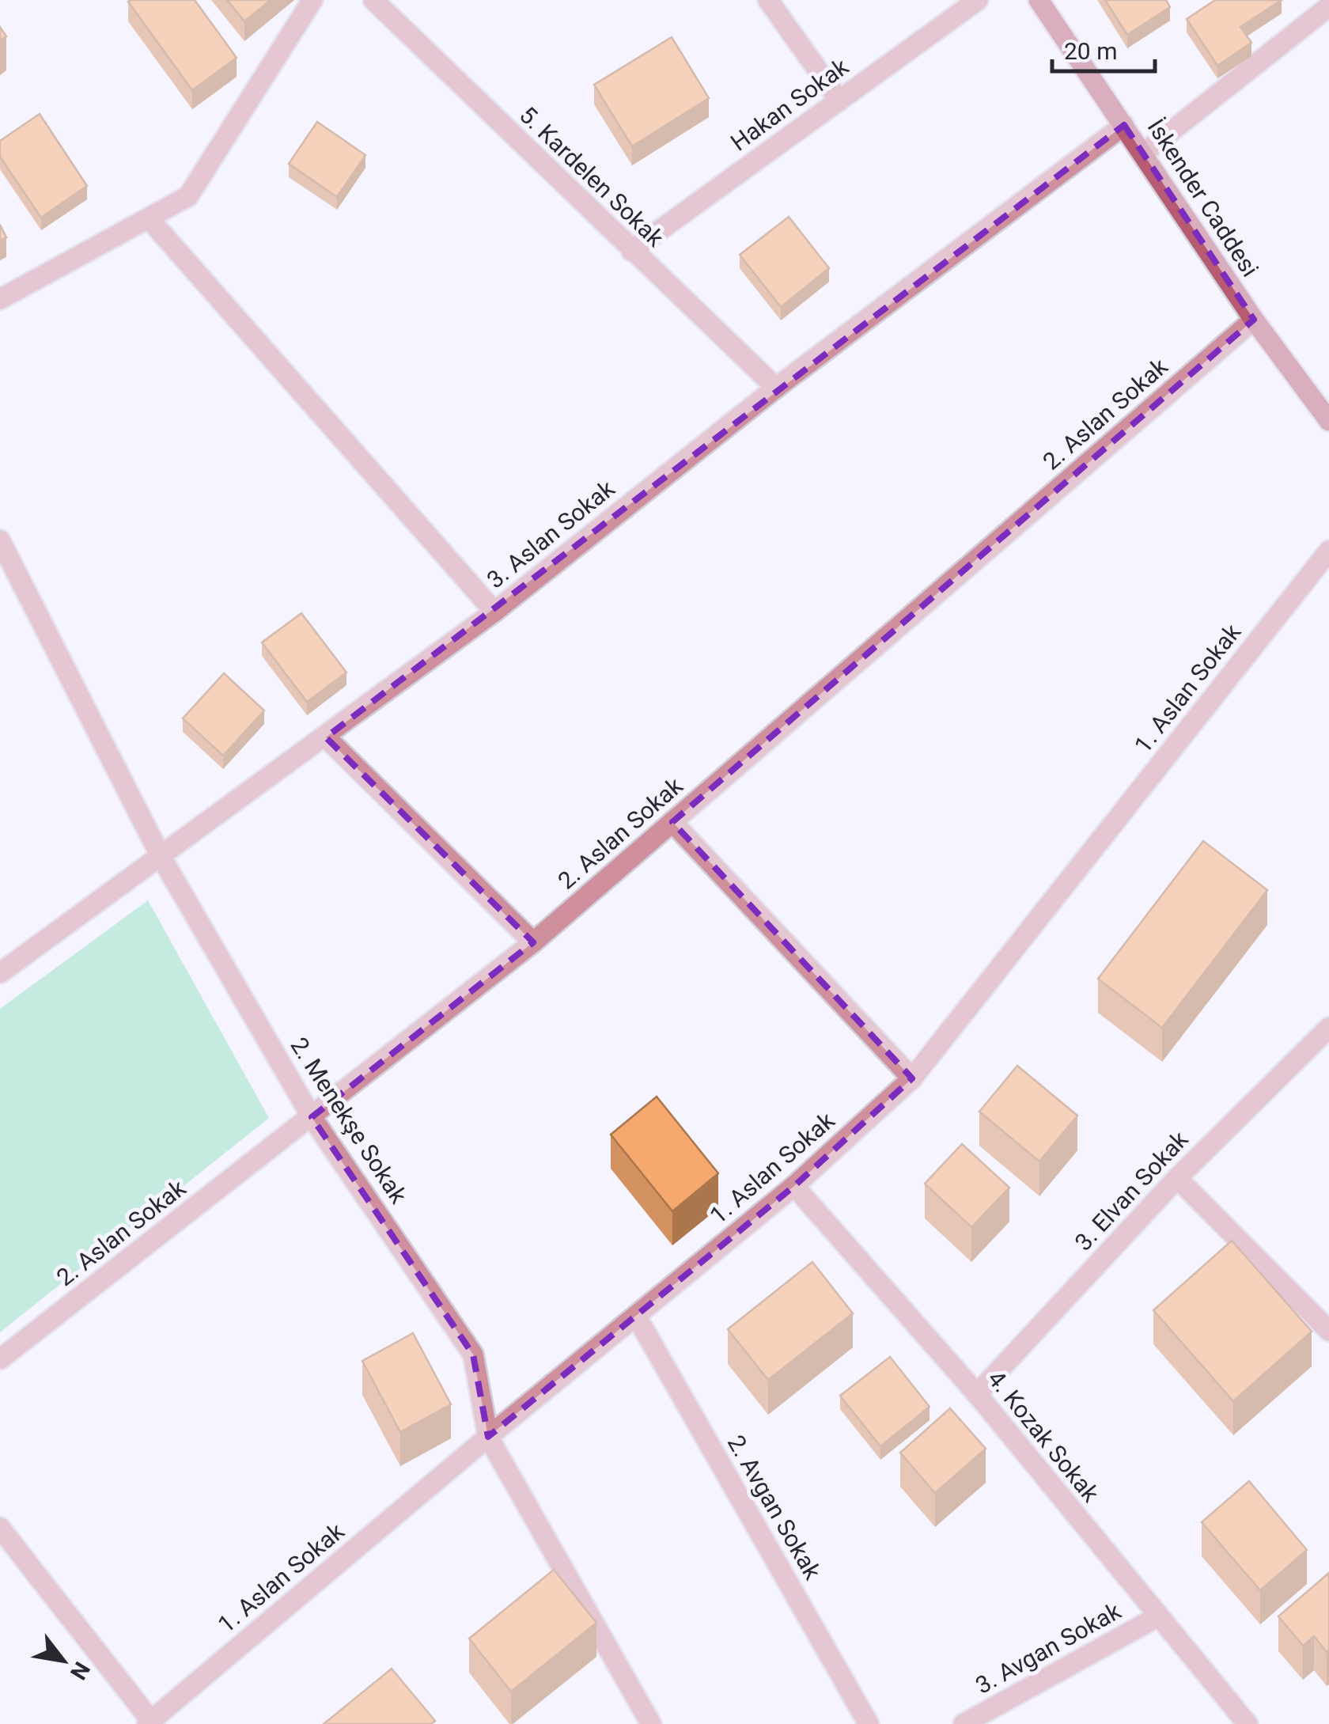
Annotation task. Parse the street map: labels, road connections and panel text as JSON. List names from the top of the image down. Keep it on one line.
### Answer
{"streets":{"street":["Hakan Sokak","5. Kardelen Sokak","İskender Caddesi","2. Aslan Sokak","3. Aslan Sokak","1. Aslan Sokak","2. Menekşe Sokak","3. Elvan Sokak","4. Kozak Sokak","2. Avgan Sokak","3. Avgan Sokak"]},"crossings":[["Hakan Sokak","5. Kardelen Sokak"],["5. Kardelen Sokak","3. Aslan Sokak"],["İskender Caddesi","2. Aslan Sokak"],["İskender Caddesi","3. Aslan Sokak"],["2. Aslan Sokak","2. Menekşe Sokak"],["3. Aslan Sokak","2. Menekşe Sokak"],["1. Aslan Sokak","2. Menekşe Sokak"],["1. Aslan Sokak","4. Kozak Sokak"],["1. Aslan Sokak","2. Avgan Sokak"],["3. Elvan Sokak","4. Kozak Sokak"],["4. Kozak Sokak","3. Avgan Sokak"]],"scale_bar":"20 m","north":"bottom right"}
